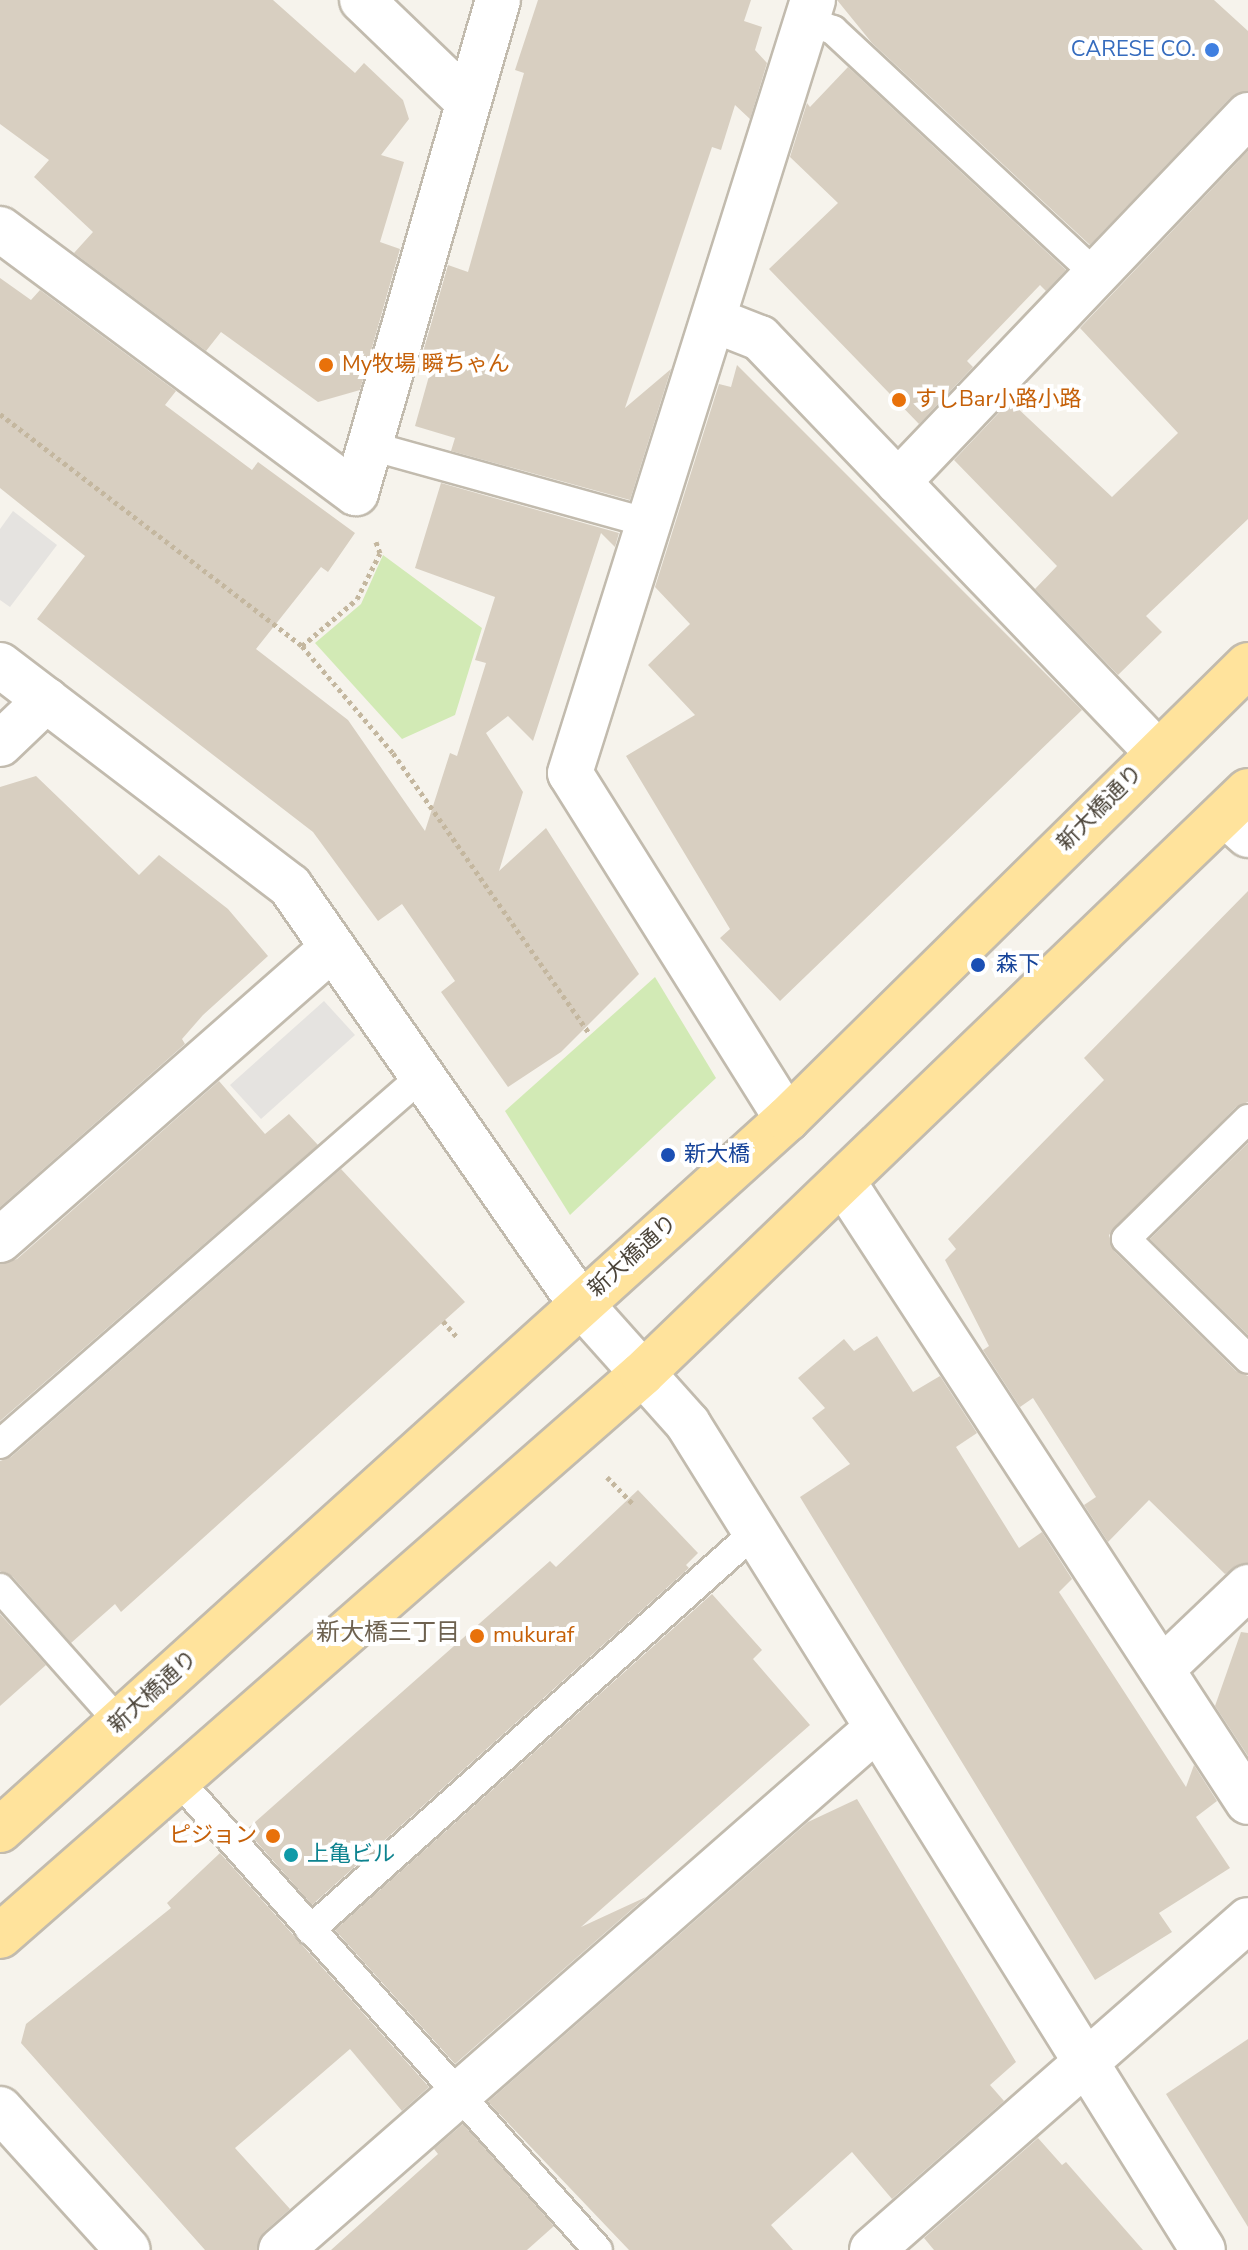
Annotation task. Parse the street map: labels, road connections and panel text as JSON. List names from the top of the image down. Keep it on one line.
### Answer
{"streets":{"main road":["新大橋通り"]},"districts":["新大橋三丁目"],"places":["CARESE CO.","My牧場 瞬ちゃん","すしBar小路小路","森下","新大橋","mukuraf","ピジョン","上亀ビル"]}
